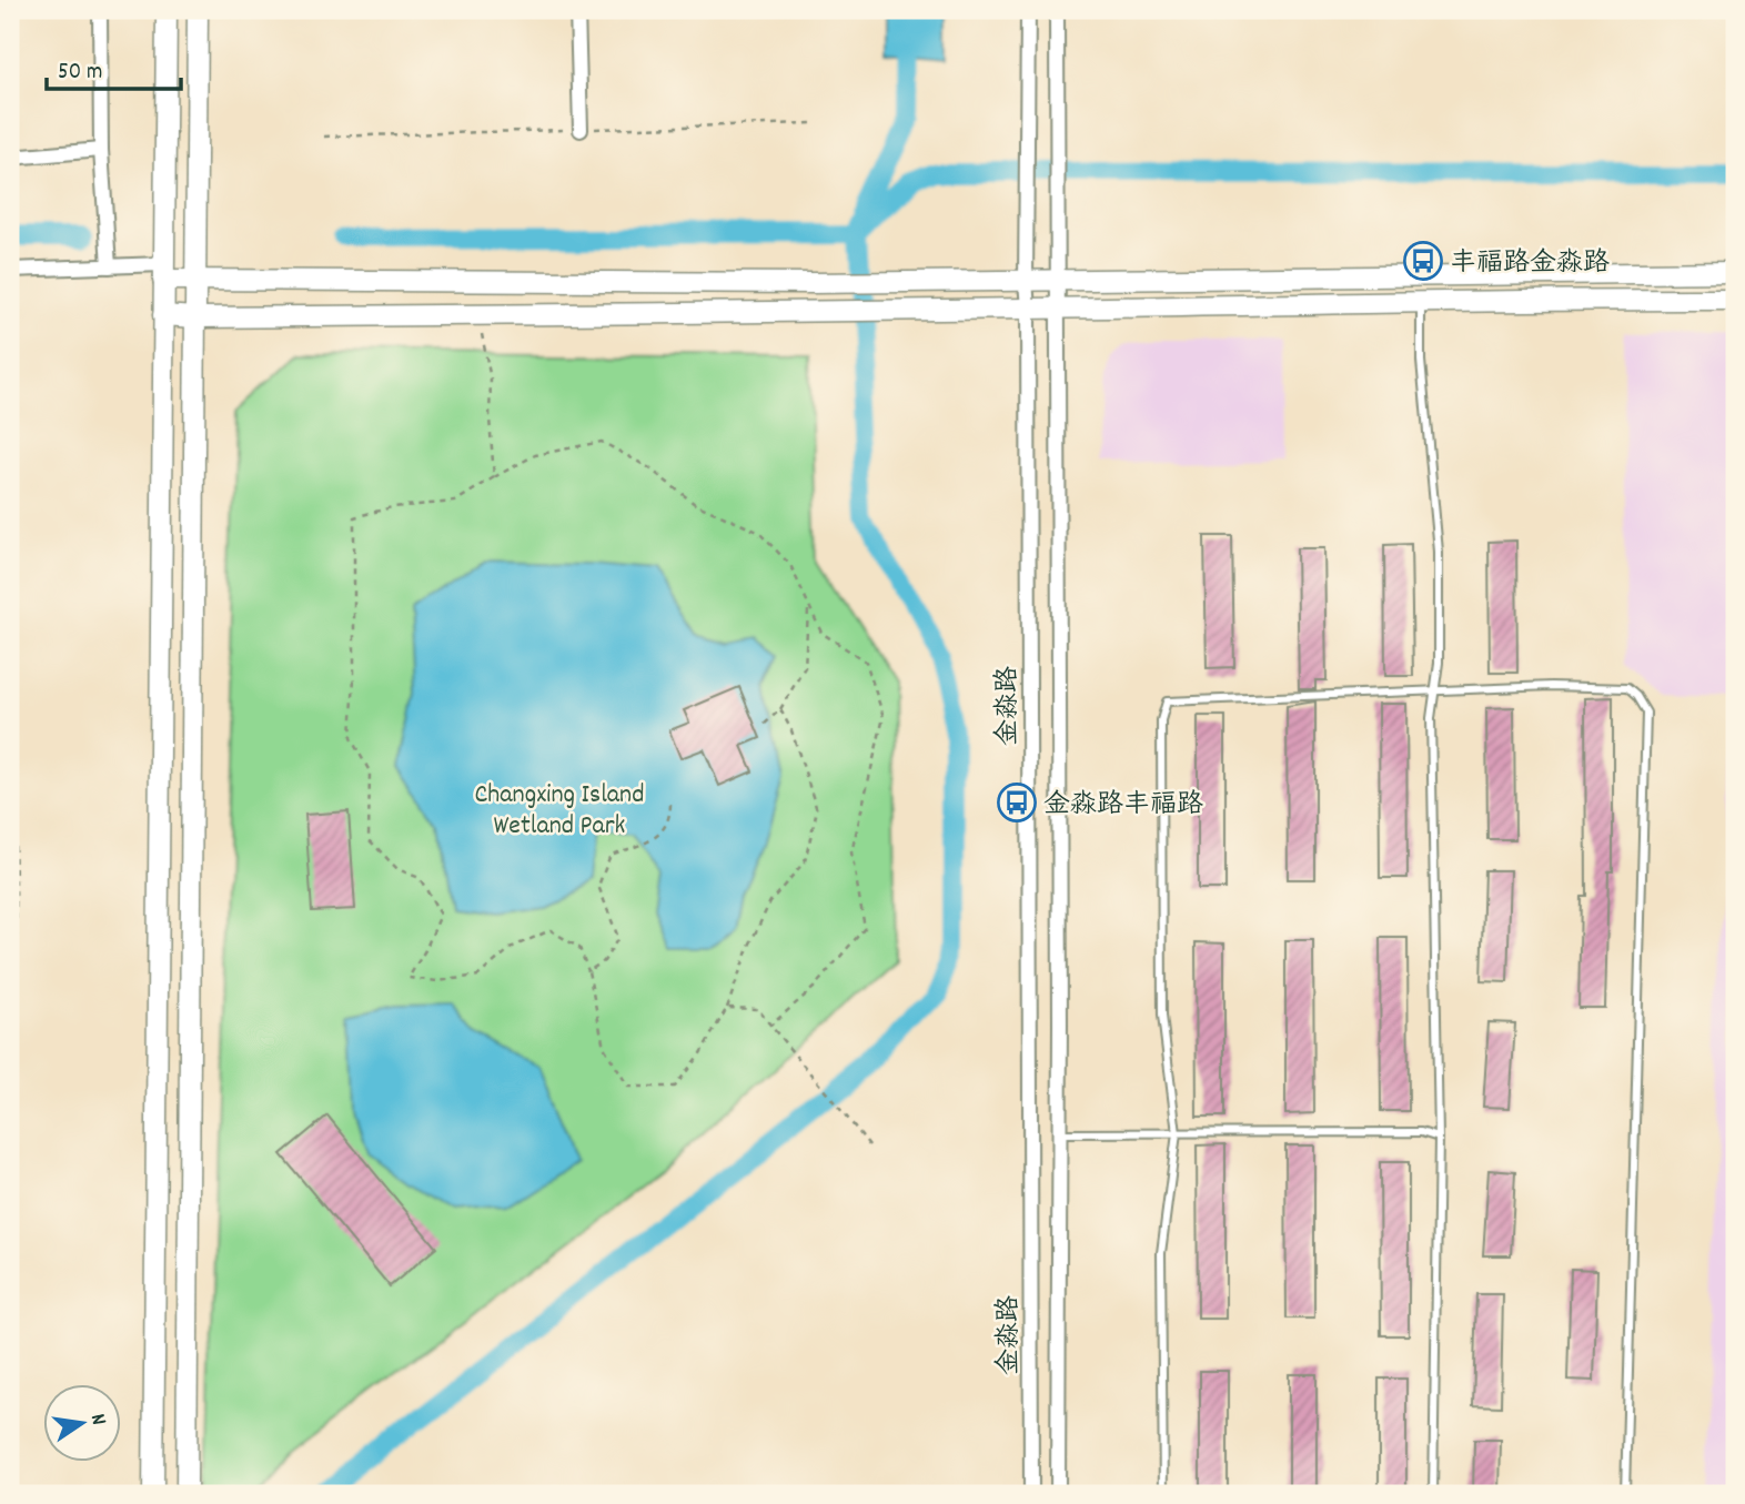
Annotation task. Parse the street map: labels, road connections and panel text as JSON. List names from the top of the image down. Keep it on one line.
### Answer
{"streets":{"street":["金淼路"]},"parks":["Changxing Island Wetland Park"],"places":{"bus stop":["丰福路金淼路","金淼路丰福路"]},"scale_bar":"50 m","north":"right"}
